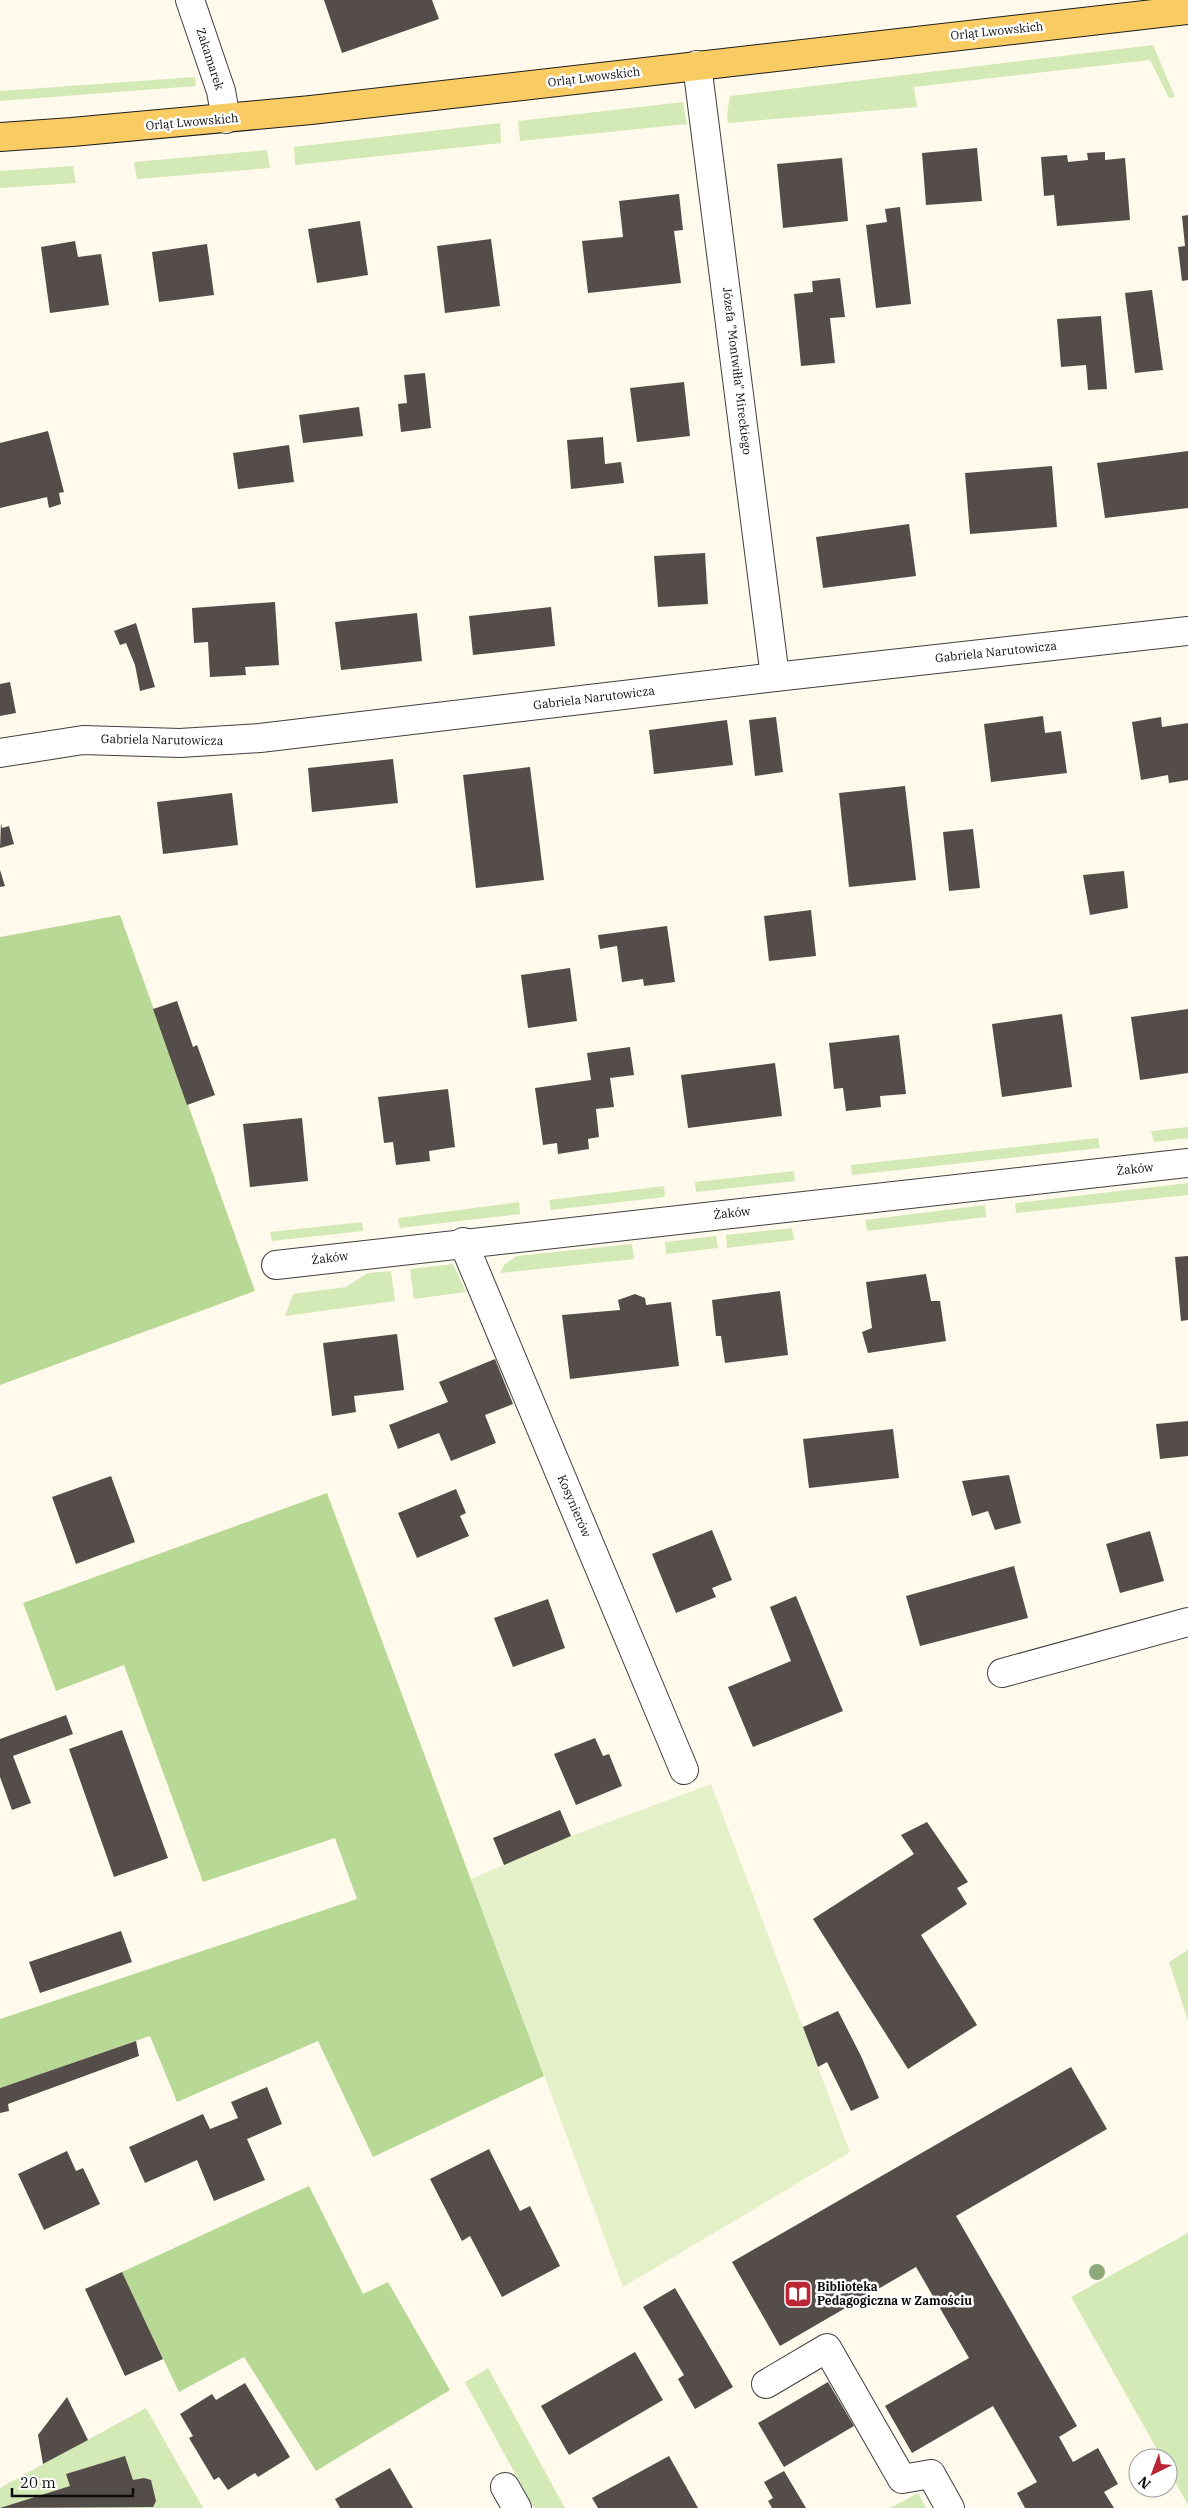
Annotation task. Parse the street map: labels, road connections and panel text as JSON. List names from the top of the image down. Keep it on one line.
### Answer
{"streets":{"main road":["Orląt Lwowskich"],"street":["Zakamarek","Józefa \"Montwiłła\" Mireckiego","Gabriela Narutowicza","Żaków","Kosynierów"]},"crossings":[["Orląt Lwowskich","Zakamarek"],["Orląt Lwowskich","Józefa \"Montwiłła\" Mireckiego"],["Józefa \"Montwiłła\" Mireckiego","Gabriela Narutowicza"],["Żaków","Kosynierów"]],"places":{"library":["Biblioteka Pedagogiczna w Zamościu"]},"scale_bar":"20 m","north":"bottom left"}
